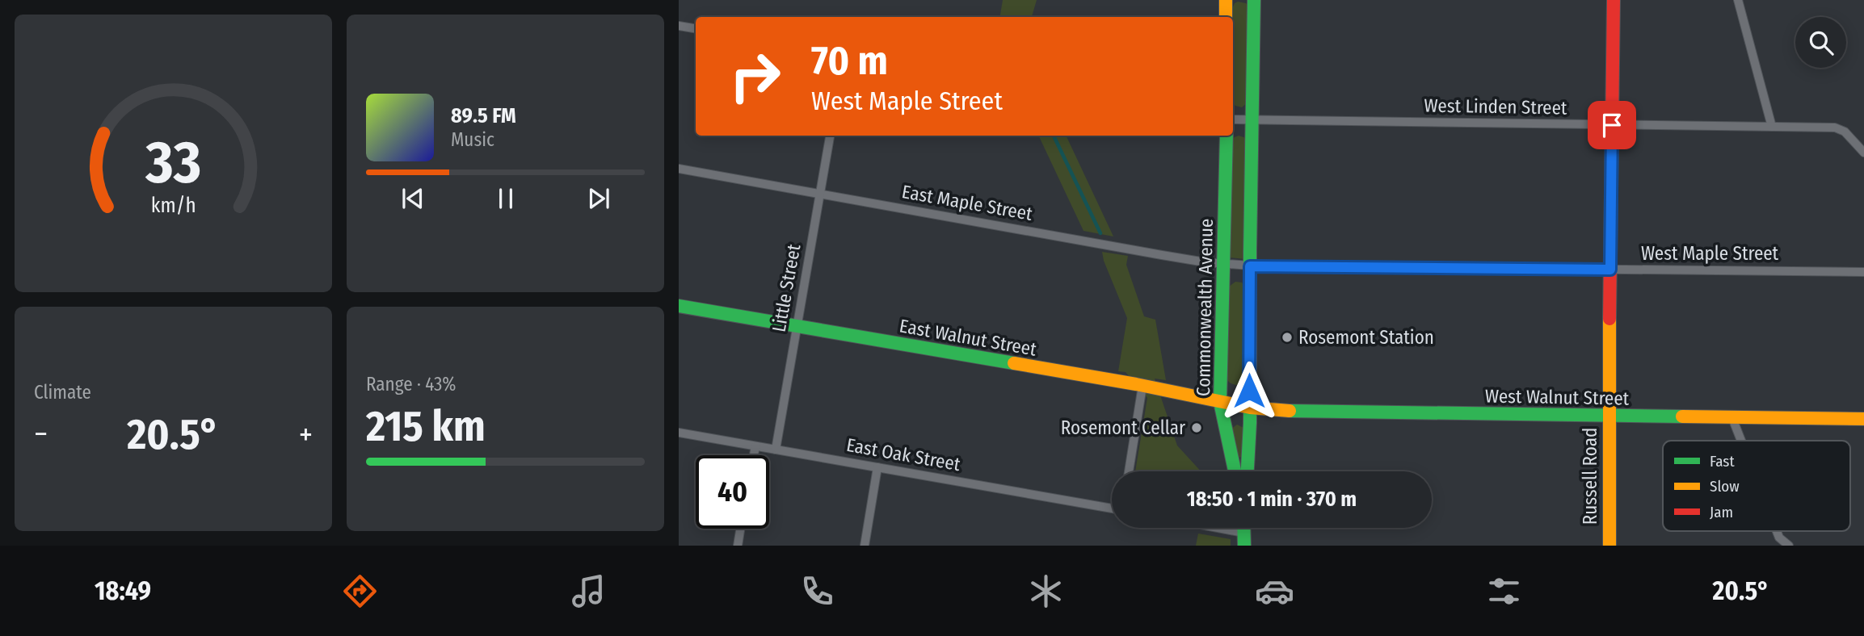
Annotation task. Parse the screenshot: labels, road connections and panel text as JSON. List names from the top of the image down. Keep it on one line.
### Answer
{"streets":{"street":["West Linden Street","East Maple Street","West Maple Street","Little Street","Commonwealth Avenue","East Walnut Street","West Walnut Street","East Oak Street","Russell Road"]},"crossings":[["West Linden Street","Russell Road"],["East Maple Street","West Maple Street"],["East Maple Street","Little Street"],["East Maple Street","Commonwealth Avenue"],["West Maple Street","Russell Road"],["Little Street","East Walnut Street"],["Little Street","East Oak Street"],["Commonwealth Avenue","East Walnut Street"],["East Walnut Street","West Walnut Street"],["West Walnut Street","Russell Road"]],"places":["Rosemont Station","Rosemont Cellar"],"legend":["Fast","Slow","Jam"],"page":{"turn":["70 m","West Maple Street"],"song":["89.5 FM","Music"],"tile":["Climate",["Range · 43%","215 km"]],"heat":["−","20.5°","+"],"limit":"40","trip":"18:50 · 1 min · 370 m","tabs":["18:49","20.5°"],"gauge":["33","km/h"]}}
